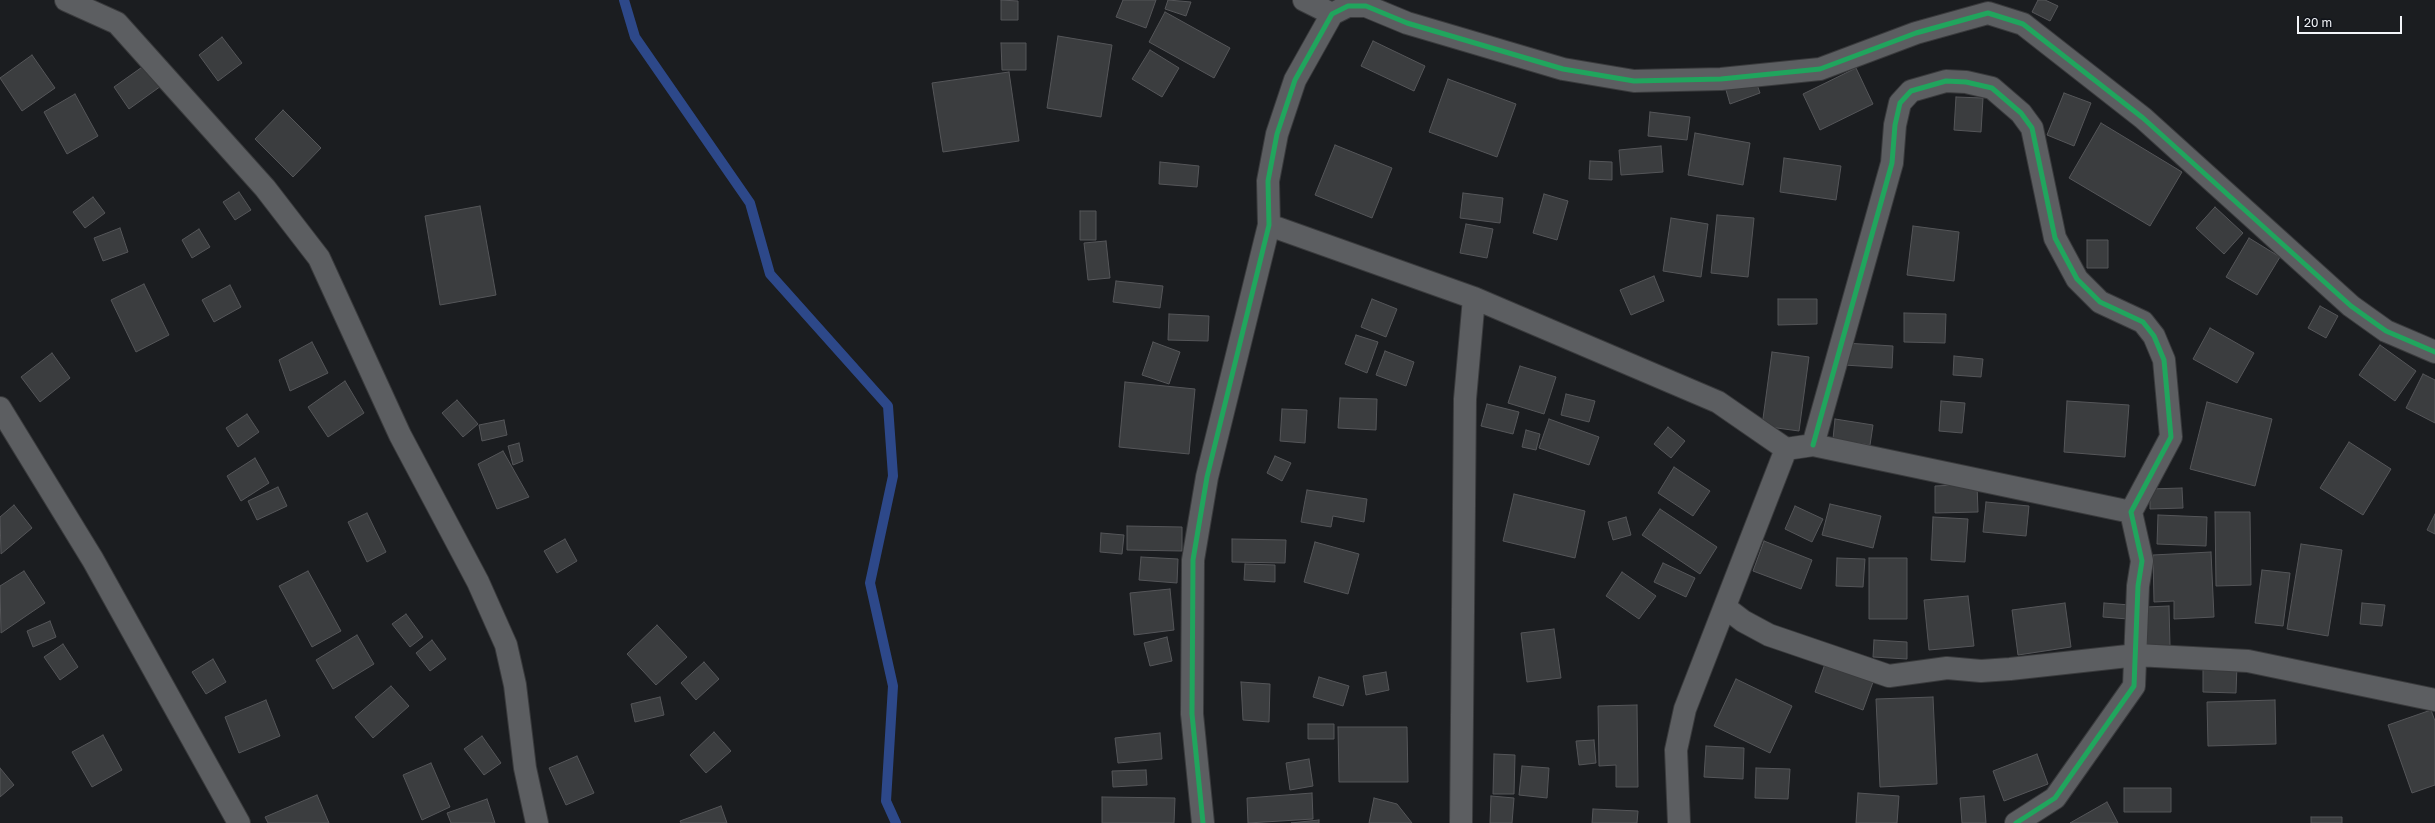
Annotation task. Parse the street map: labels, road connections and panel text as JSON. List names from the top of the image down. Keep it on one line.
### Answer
{"scale_bar":"20 m"}
